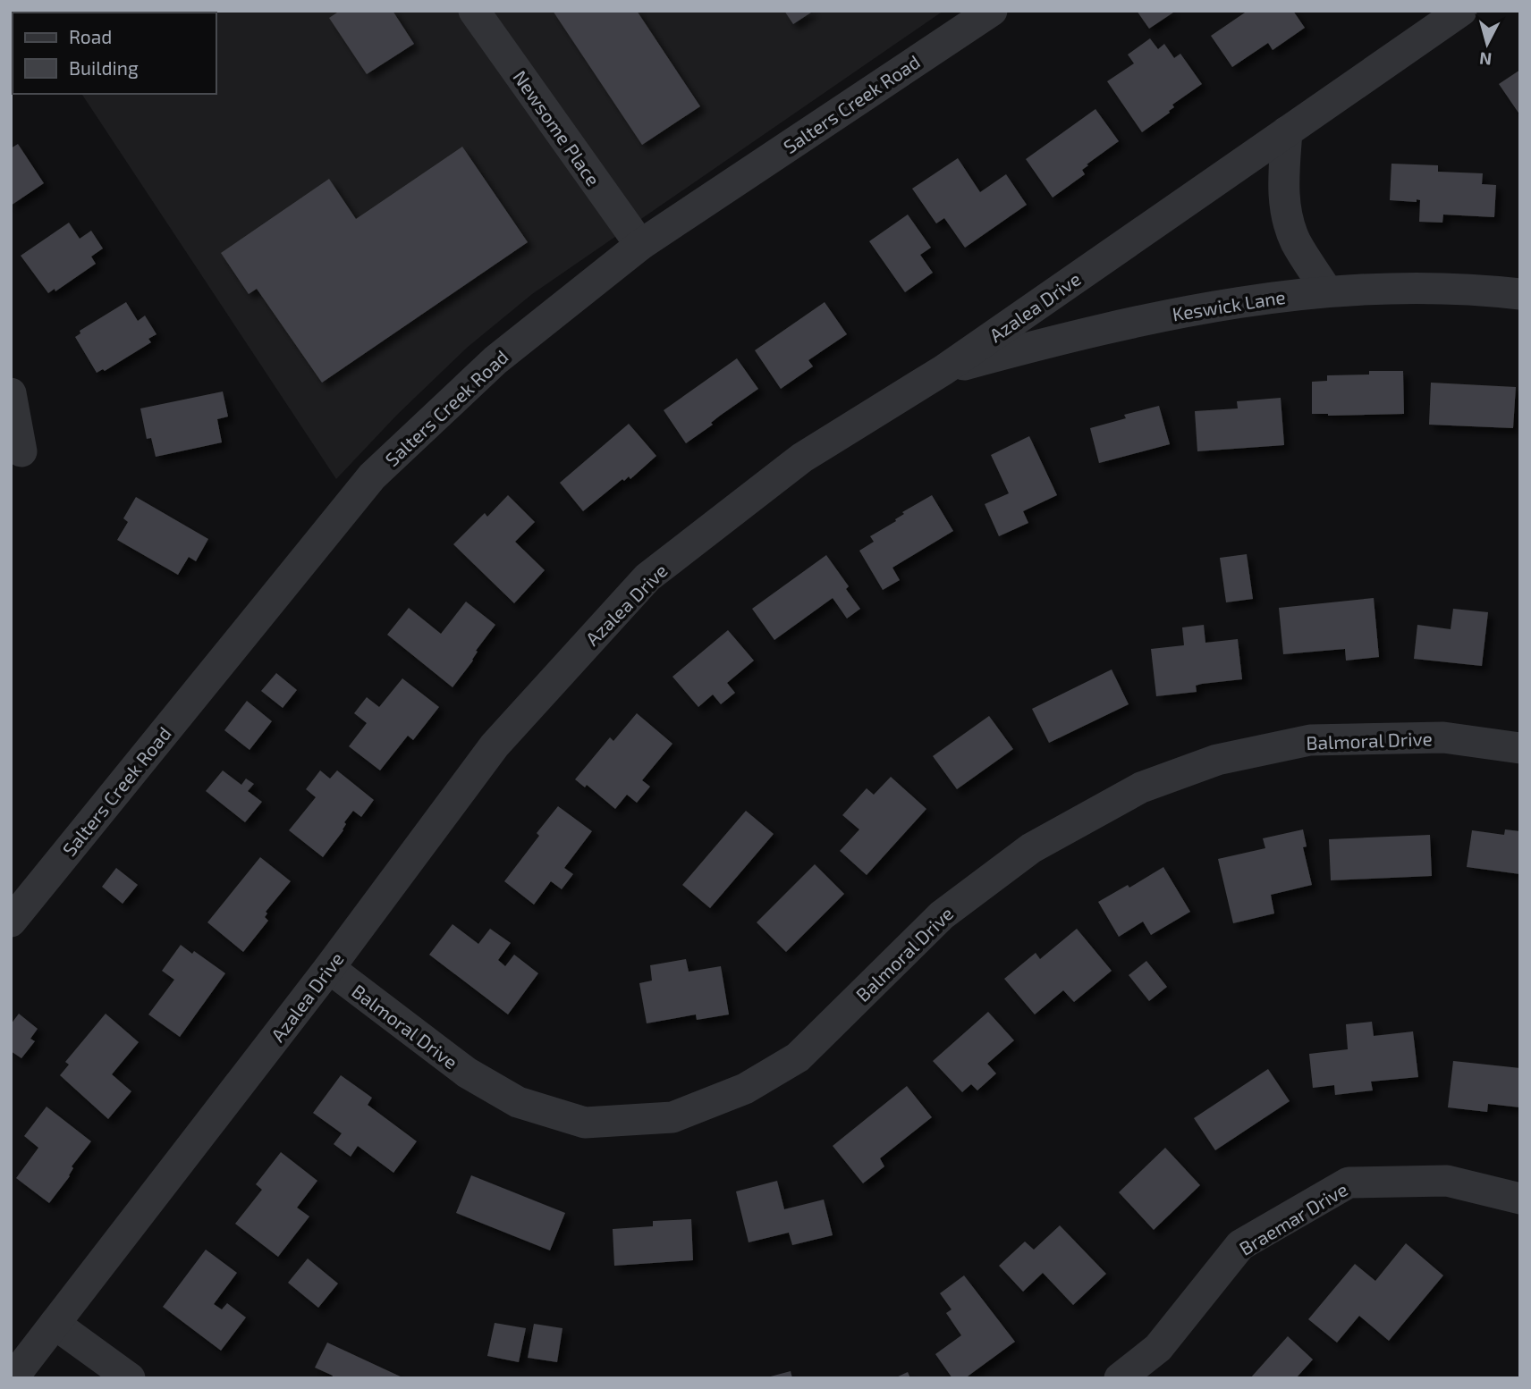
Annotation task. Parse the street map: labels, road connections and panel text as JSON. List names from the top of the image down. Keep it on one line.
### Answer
{"streets":{"street":["Salters Creek Road","Newsome Place","Keswick Lane","Azalea Drive","Balmoral Drive","Braemar Drive"]},"crossings":[["Salters Creek Road","Newsome Place"],["Keswick Lane","Azalea Drive"],["Azalea Drive","Balmoral Drive"]],"legend":["Road","Building"],"north":"bottom"}
